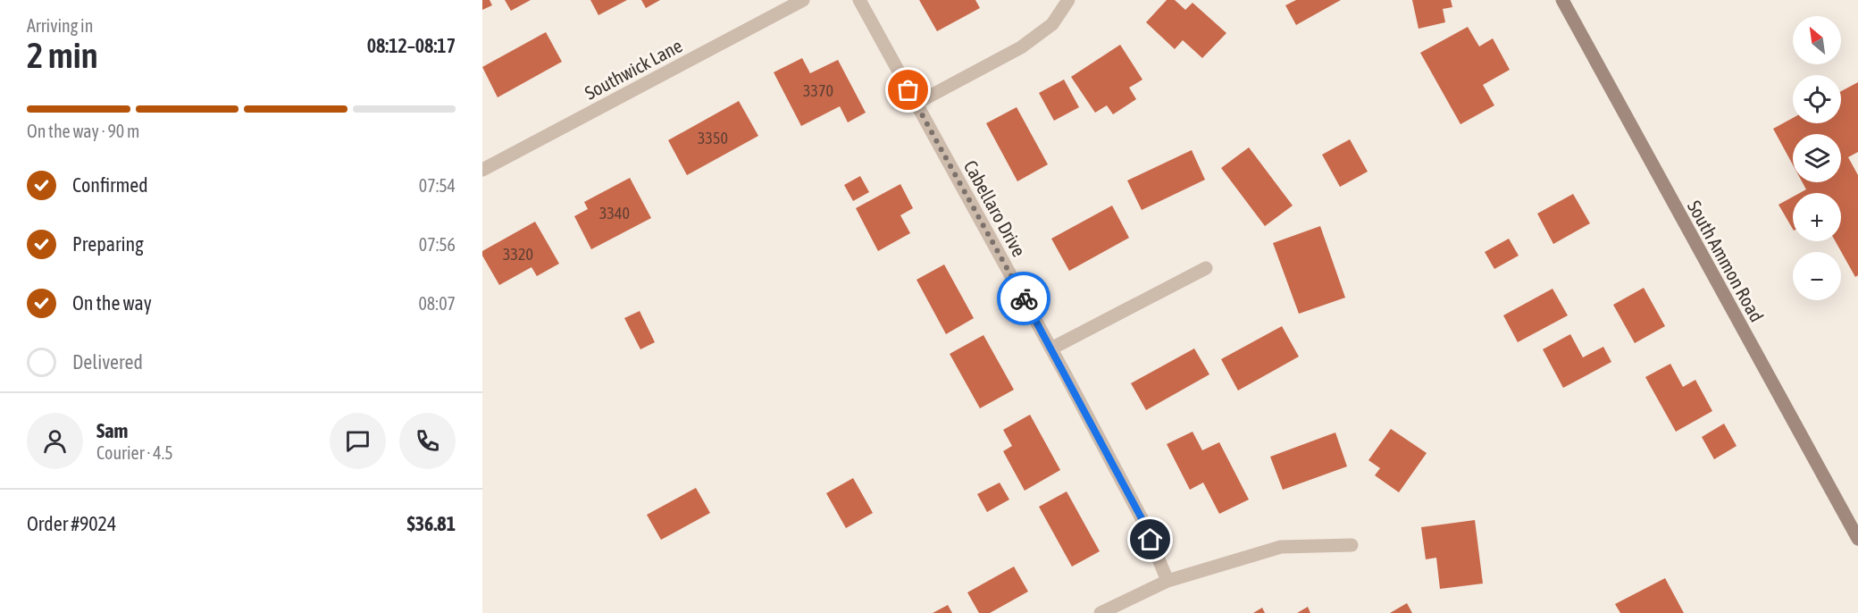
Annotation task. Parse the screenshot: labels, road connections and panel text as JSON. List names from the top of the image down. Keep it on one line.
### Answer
{"streets":{"main road":["South Ammon Road"],"street":["Southwick Lane","Cabellaro Drive"]},"house_numbers":["3370","3350","3340","3320"],"north":"top left","page":{"heading":["2 min","Arriving in","08:12–08:17"],"panel":["Sam","Courier · 4.5","Order #9024","$36.81"],"map_buttons":["+","−"],"bar":"On the way · 90 m","list":[["Confirmed","07:54"],["Preparing","07:56"],["On the way","08:07"],"Delivered"]}}
